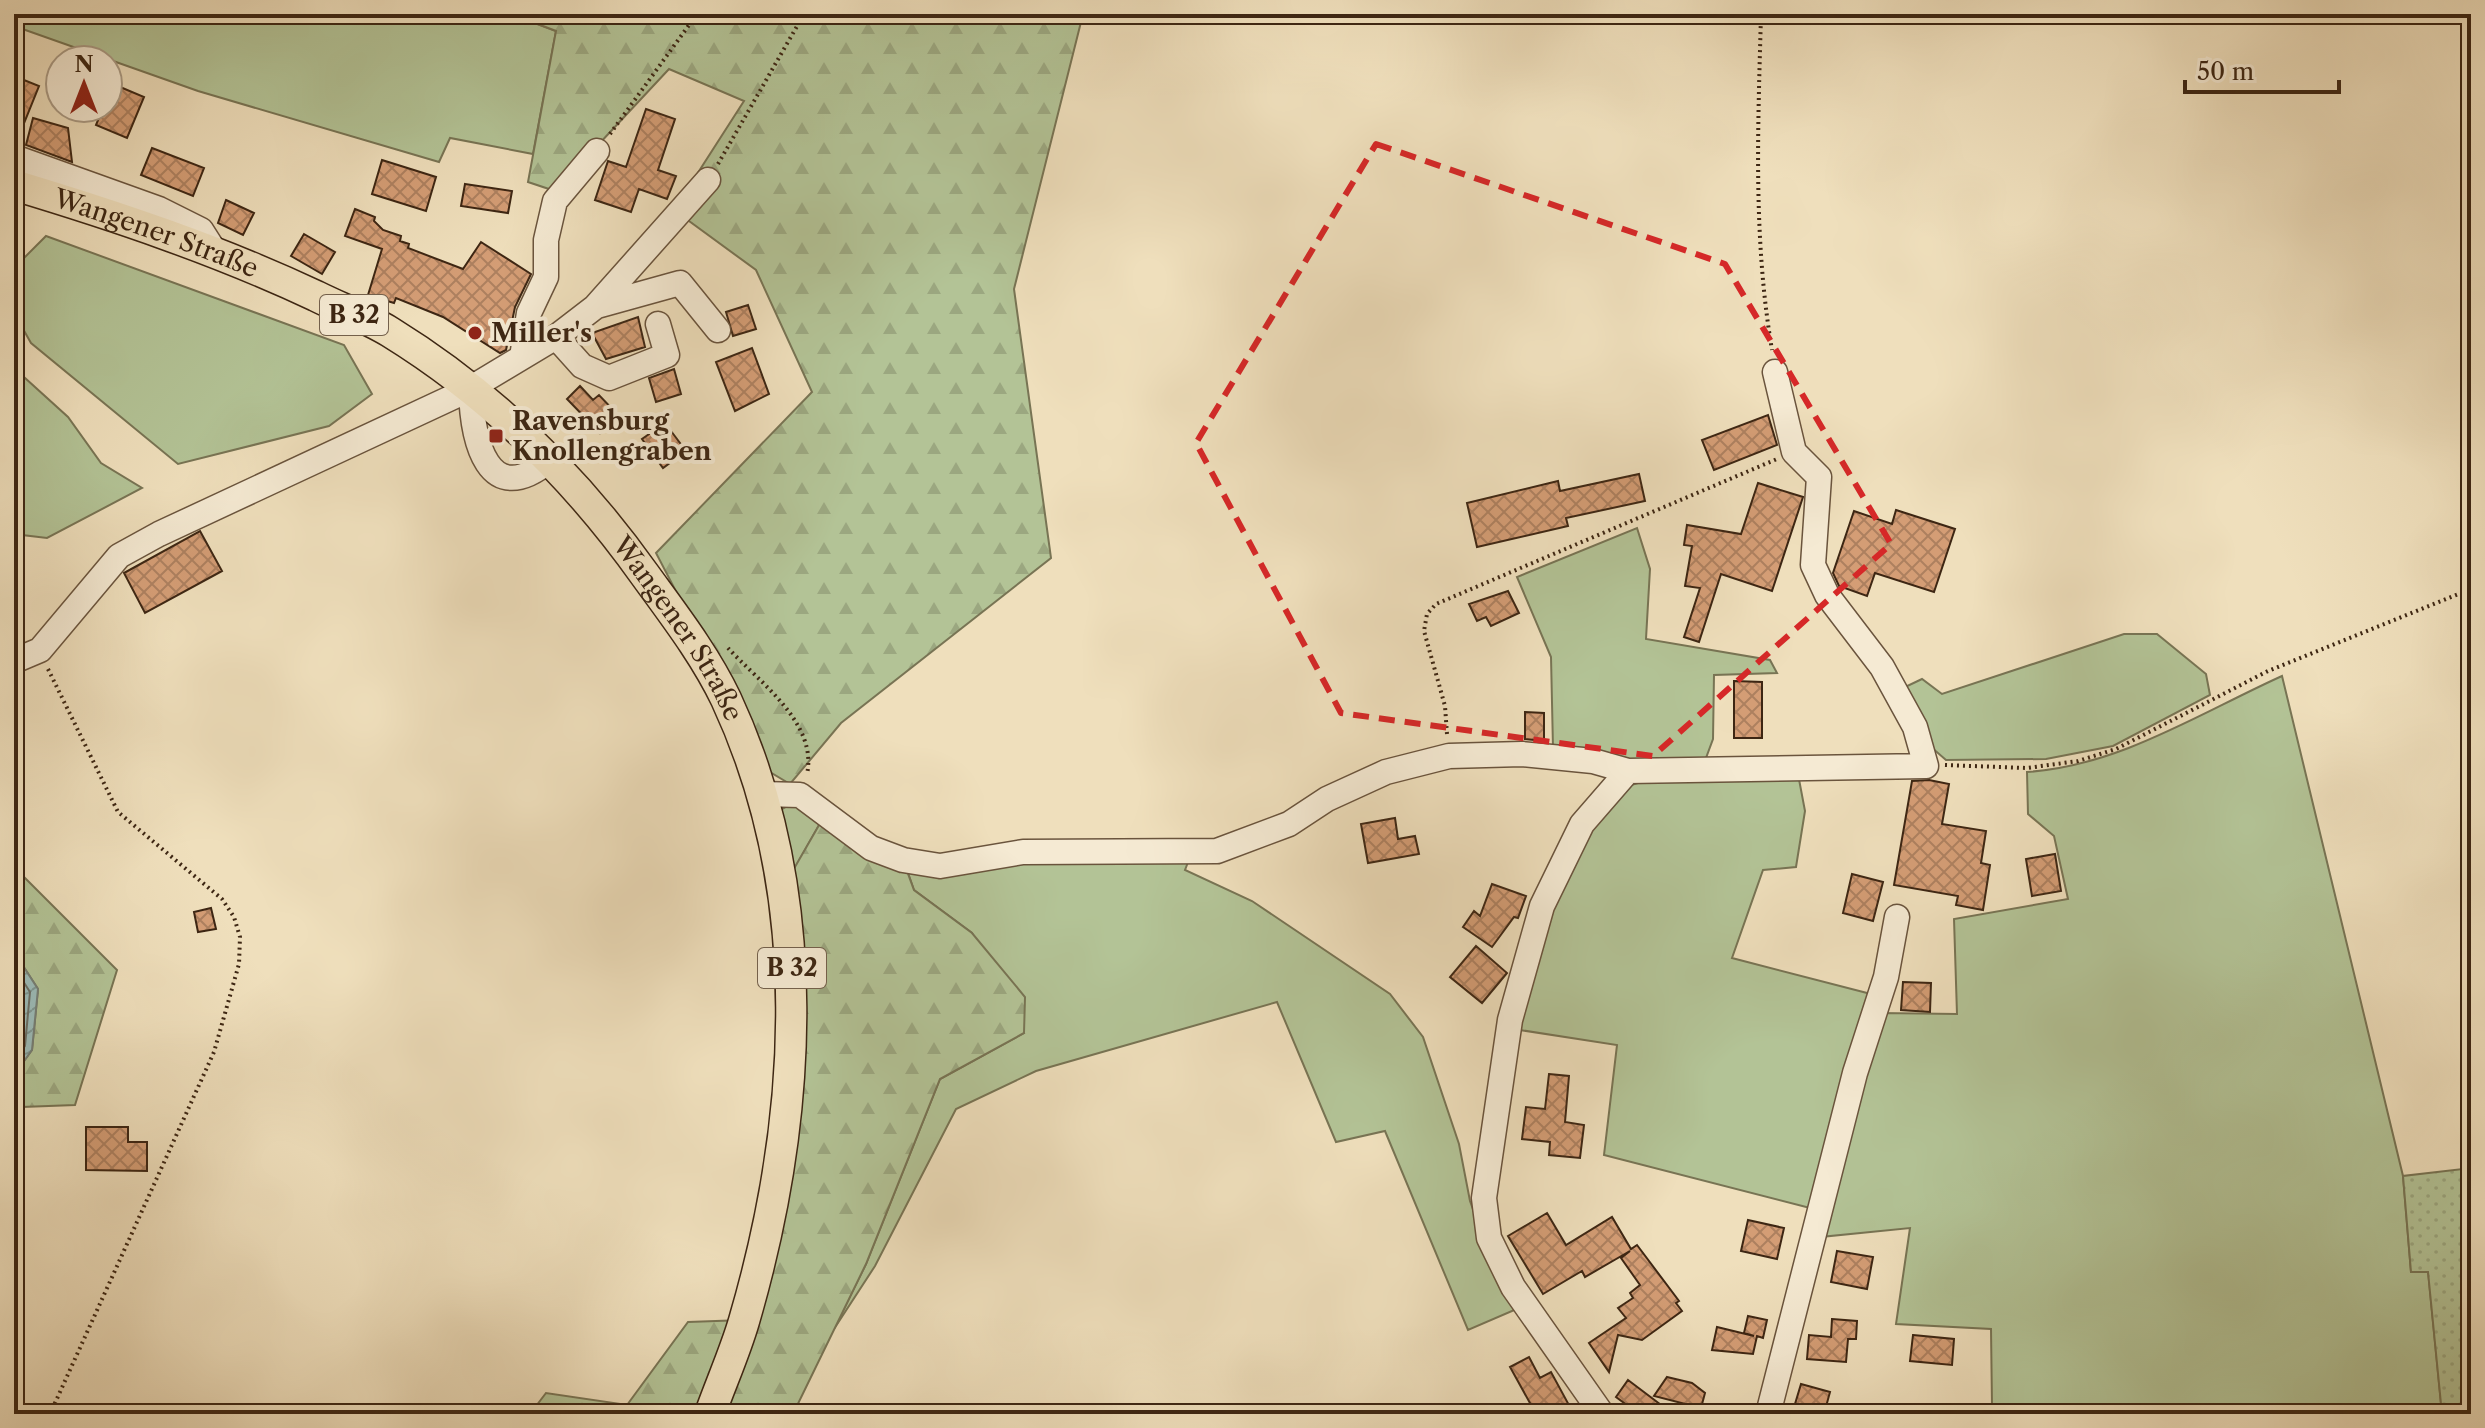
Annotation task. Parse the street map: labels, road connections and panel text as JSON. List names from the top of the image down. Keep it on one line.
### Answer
{"streets":{"main road":["Wangener Straße","B 32"]},"places":{"other":["Miller's"],"transit":["Ravensburg Knollengraben"]},"scale_bar":"50 m","north":"top"}
